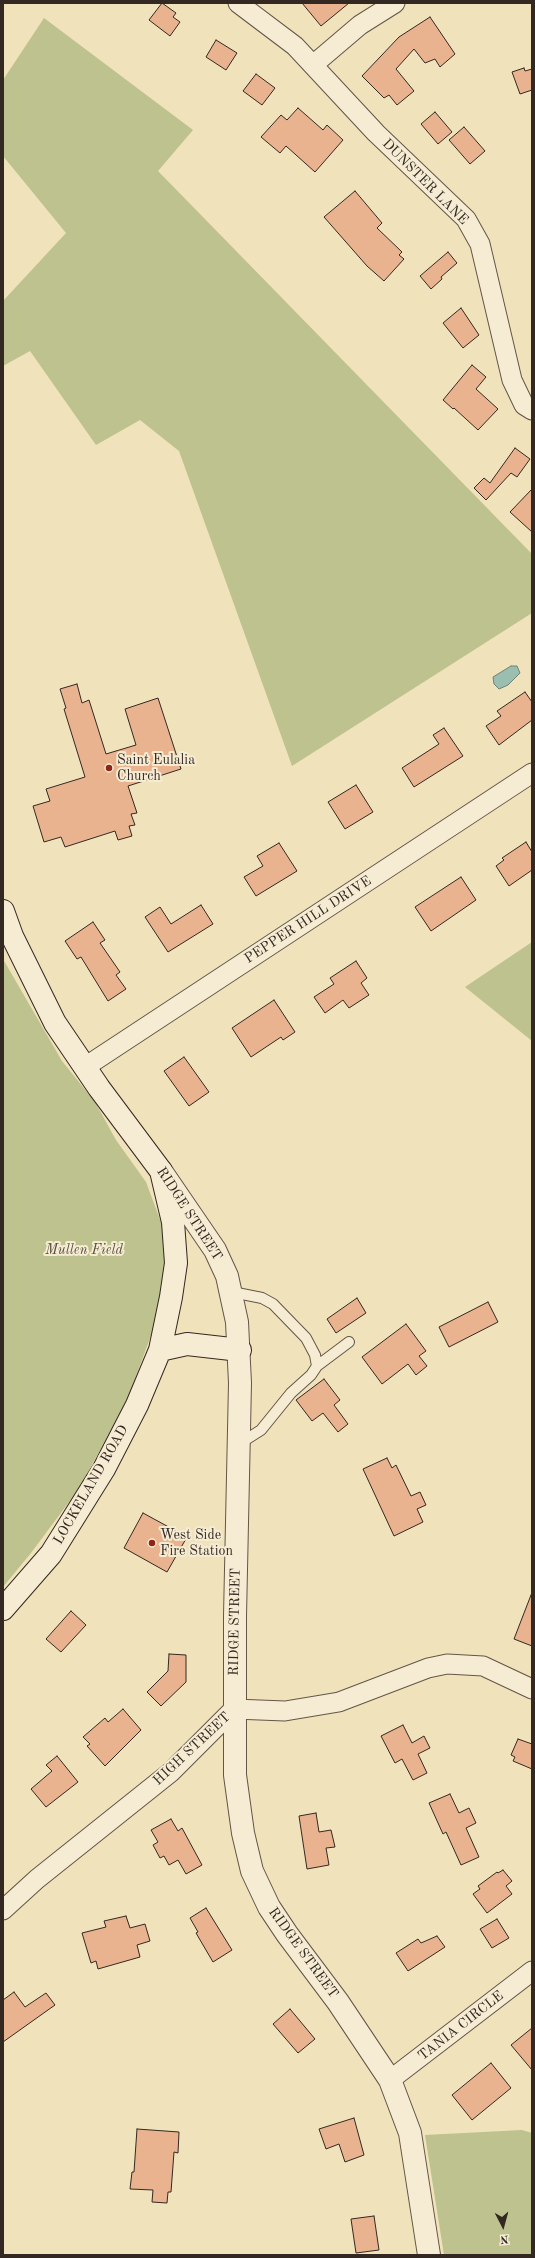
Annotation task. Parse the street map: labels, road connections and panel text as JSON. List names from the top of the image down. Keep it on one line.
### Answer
{"streets":{"street":["DUNSTER LANE","PEPPER HILL DRIVE","RIDGE STREET","LOCKELAND ROAD","HIGH STREET","TANIA CIRCLE"]},"crossings":[["PEPPER HILL DRIVE","RIDGE STREET"],["RIDGE STREET","LOCKELAND ROAD"],["RIDGE STREET","HIGH STREET"],["RIDGE STREET","TANIA CIRCLE"]],"parks":["Mullen Field"],"places":["Saint Eulalia Church","West Side Fire Station"],"north":"bottom"}
